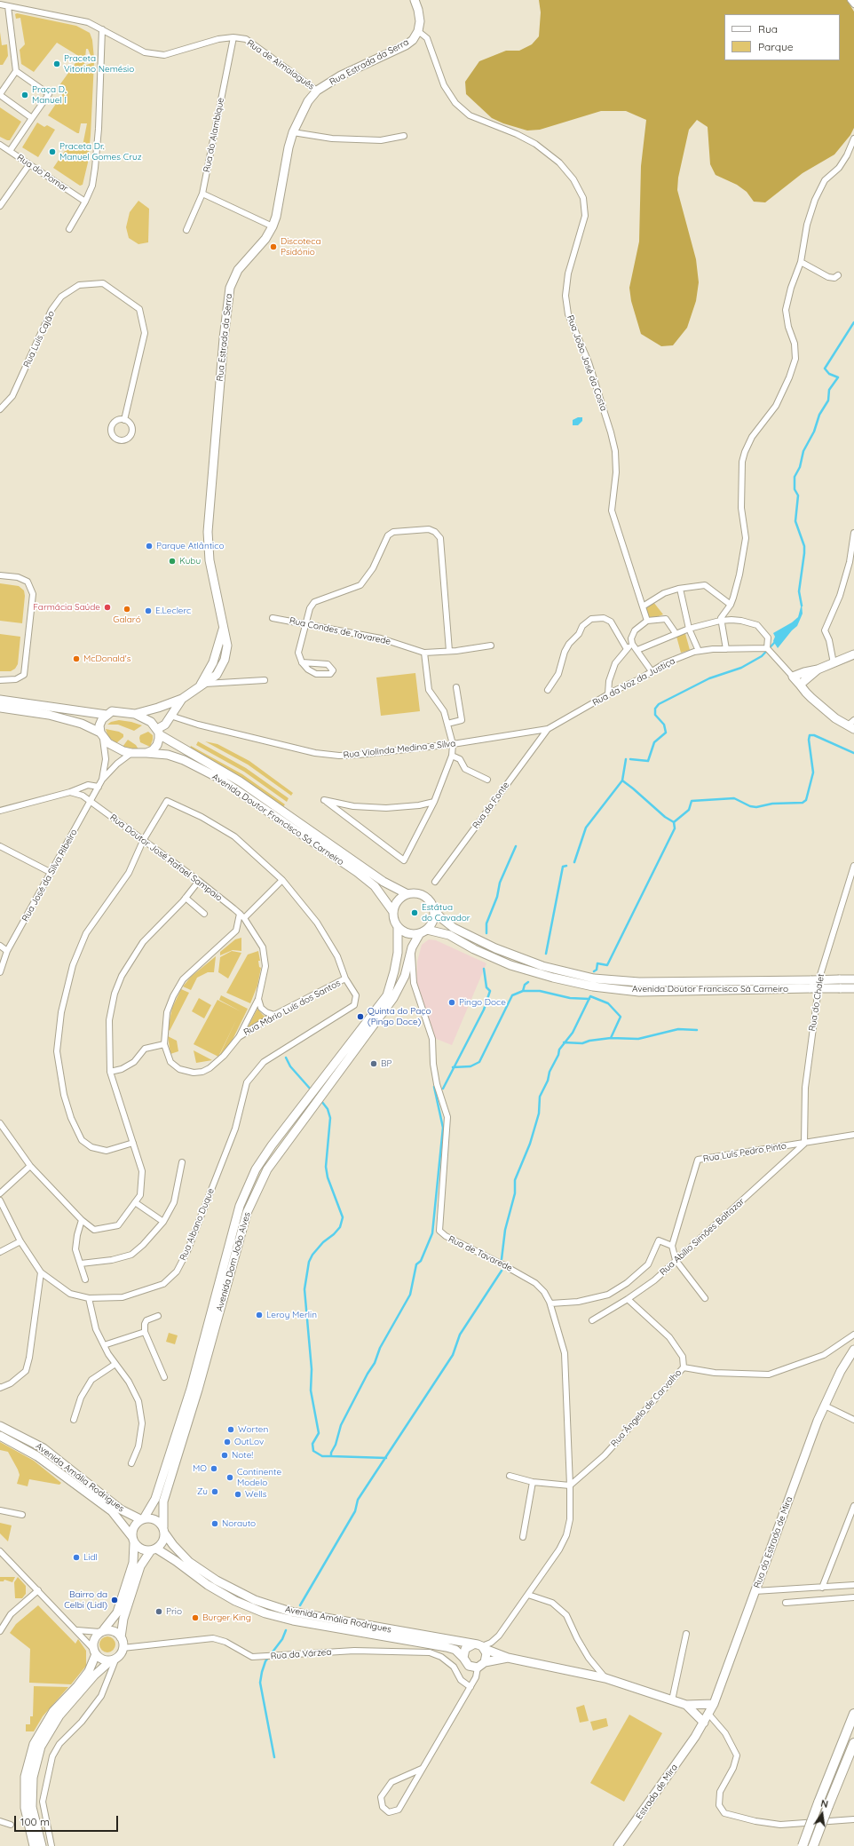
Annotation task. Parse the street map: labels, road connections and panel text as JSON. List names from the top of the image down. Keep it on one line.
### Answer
{"streets":{"main road":["Rua Estrada da Serra","Avenida Doutor Francisco Sá Carneiro","Avenida Dom João Alves","Avenida Amália Rodrigues","Rua da Estrada de Mira","Estrada de Mira"],"street":["Rua de Almalaguês","Rua do Alambique","Rua do Pomar","Rua Luís Cajão","Rua João José da Costa","Rua Condes de Tavarede","Rua da Voz da Justiça","Rua Violinda Medina e Silva","Rua da Fonte","Rua Doutor José Rafael Sampaio","Rua José da Silva Ribeiro","Rua do Chalet","Rua Mário Luís dos Santos","Rua Luís Pedro Pinto","Rua Albano Duque","Rua Abílio Simões Baltazar","Rua de Tavarede","Rua Ângelo de Carvalho","Rua da Várzea"]},"crossings":[["Rua Estrada da Serra","Rua de Almalaguês"],["Rua Estrada da Serra","Rua João José da Costa"],["Rua de Almalaguês","Rua do Alambique"],["Rua da Voz da Justiça","Rua Violinda Medina e Silva"],["Rua da Voz da Justiça","Rua da Fonte"],["Rua Violinda Medina e Silva","Rua da Fonte"],["Avenida Doutor Francisco Sá Carneiro","Rua José da Silva Ribeiro"],["Avenida Doutor Francisco Sá Carneiro","Avenida Dom João Alves"],["Rua Doutor José Rafael Sampaio","Rua José da Silva Ribeiro"],["Rua Doutor José Rafael Sampaio","Rua Mário Luís dos Santos"],["Rua do Chalet","Rua Luís Pedro Pinto"],["Rua do Chalet","Rua Abílio Simões Baltazar"],["Rua Mário Luís dos Santos","Rua Albano Duque"],["Rua Luís Pedro Pinto","Rua Abílio Simões Baltazar"],["Rua de Tavarede","Avenida Dom João Alves"],["Rua de Tavarede","Rua Ângelo de Carvalho"],["Avenida Dom João Alves","Avenida Amália Rodrigues"],["Rua da Estrada de Mira","Estrada de Mira"]],"places":["Praceta Vitorino Nemésio","Praça D, Manuel I","Praceta Dr. Manuel Gomes Cruz","Discoteca Psidónio","Parque Atlântico","Kubu","Farmácia Saúde","Galaró","E.Leclerc","McDonald's","Estátua do Cavador","Pingo Doce","Quinta do Paço (Pingo Doce)","BP","Leroy Merlin","Worten","OutLov","Note!","MO","Continente Modelo","Zu","Wells","Norauto","Lidl","Bairro da Celbi (Lidl)","Prio","Burger King"],"legend":["Rua","Parque"],"scale_bar":"100 m","north":"top"}
